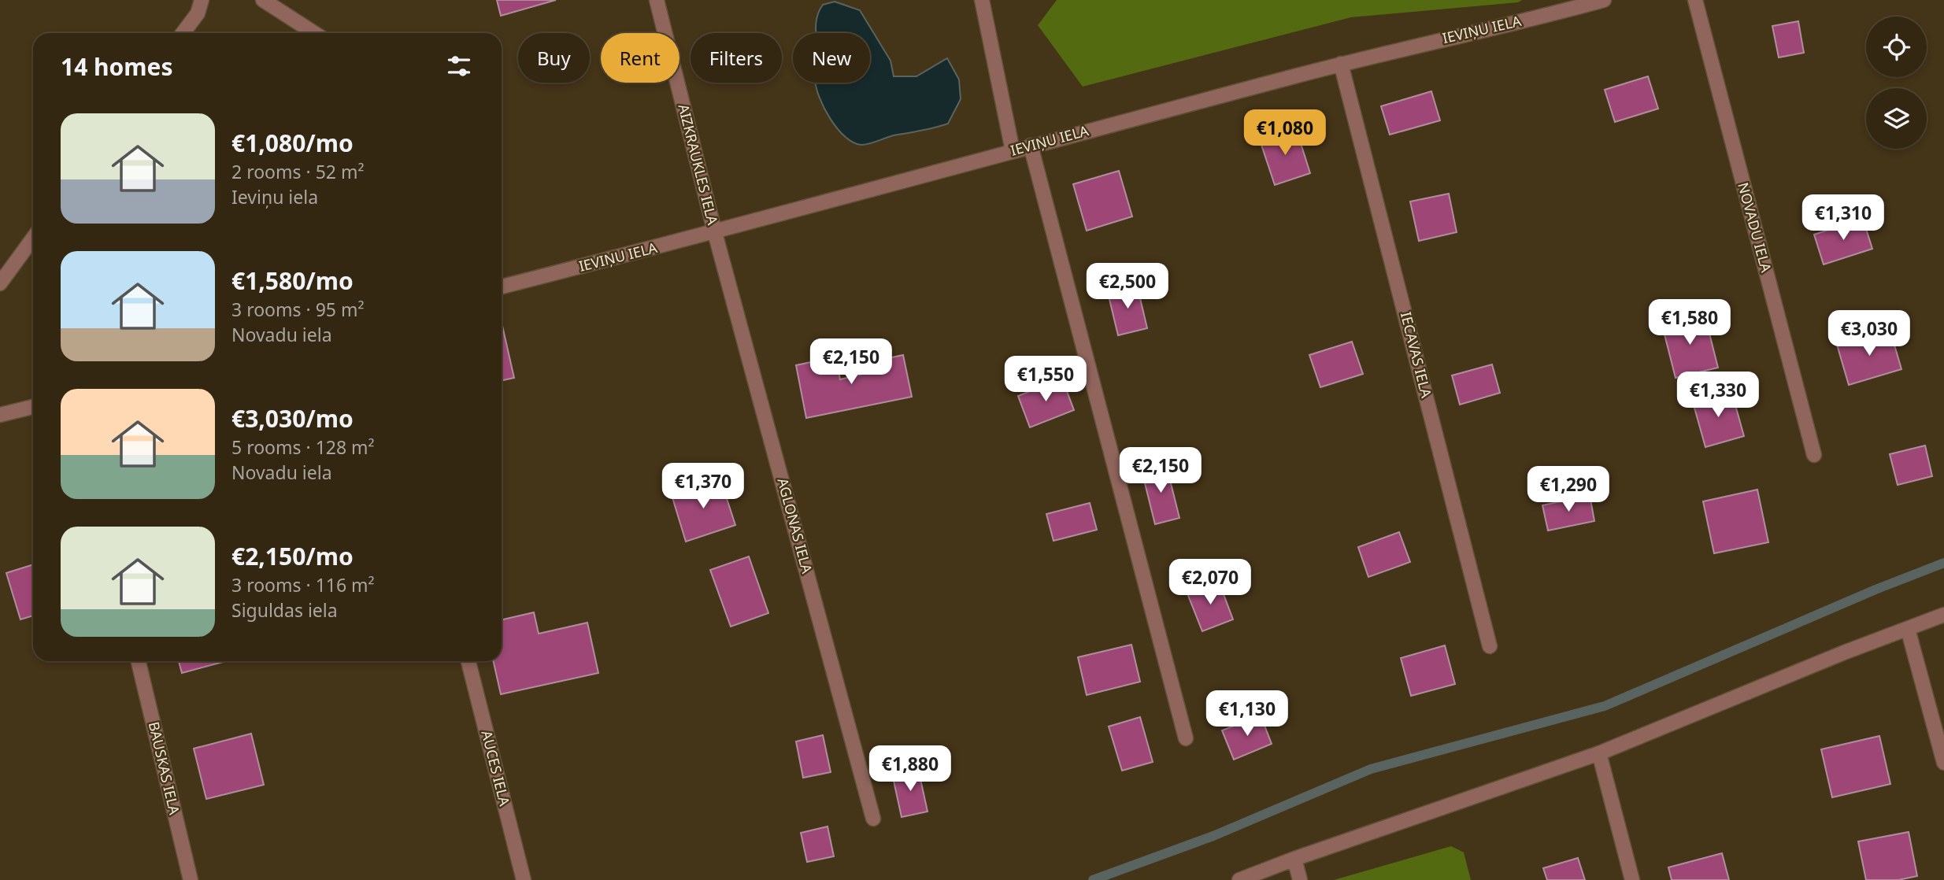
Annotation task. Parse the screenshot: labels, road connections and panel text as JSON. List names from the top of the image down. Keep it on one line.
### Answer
{"streets":{"street":["IEVIŅU IELA","AIZKRAUKLES IELA","NOVADU IELA","IECAVAS IELA","AGLONAS IELA","BAUSKAS IELA","AUCES IELA"]},"crossings":[["IEVIŅU IELA","AIZKRAUKLES IELA"],["IEVIŅU IELA","IECAVAS IELA"],["IEVIŅU IELA","AGLONAS IELA"],["AIZKRAUKLES IELA","AGLONAS IELA"]],"page":{"chip":["Buy","Rent","Filters","New"],"heading":"14 homes","list":[{"name":"€1,080/mo","note":"2 rooms · 52 m² · Ieviņu iela"},{"name":"€1,580/mo","note":"3 rooms · 95 m² · Novadu iela"},{"name":"€3,030/mo","note":"5 rooms · 128 m² · Novadu iela"},{"name":"€2,150/mo","note":"3 rooms · 116 m² · Siguldas iela"}],"price":["€1,080","€1,310","€2,500","€1,580","€3,030","€2,150","€1,550","€1,330","€2,150","€1,370","€1,290","€2,070","€1,130","€1,880"]}}
